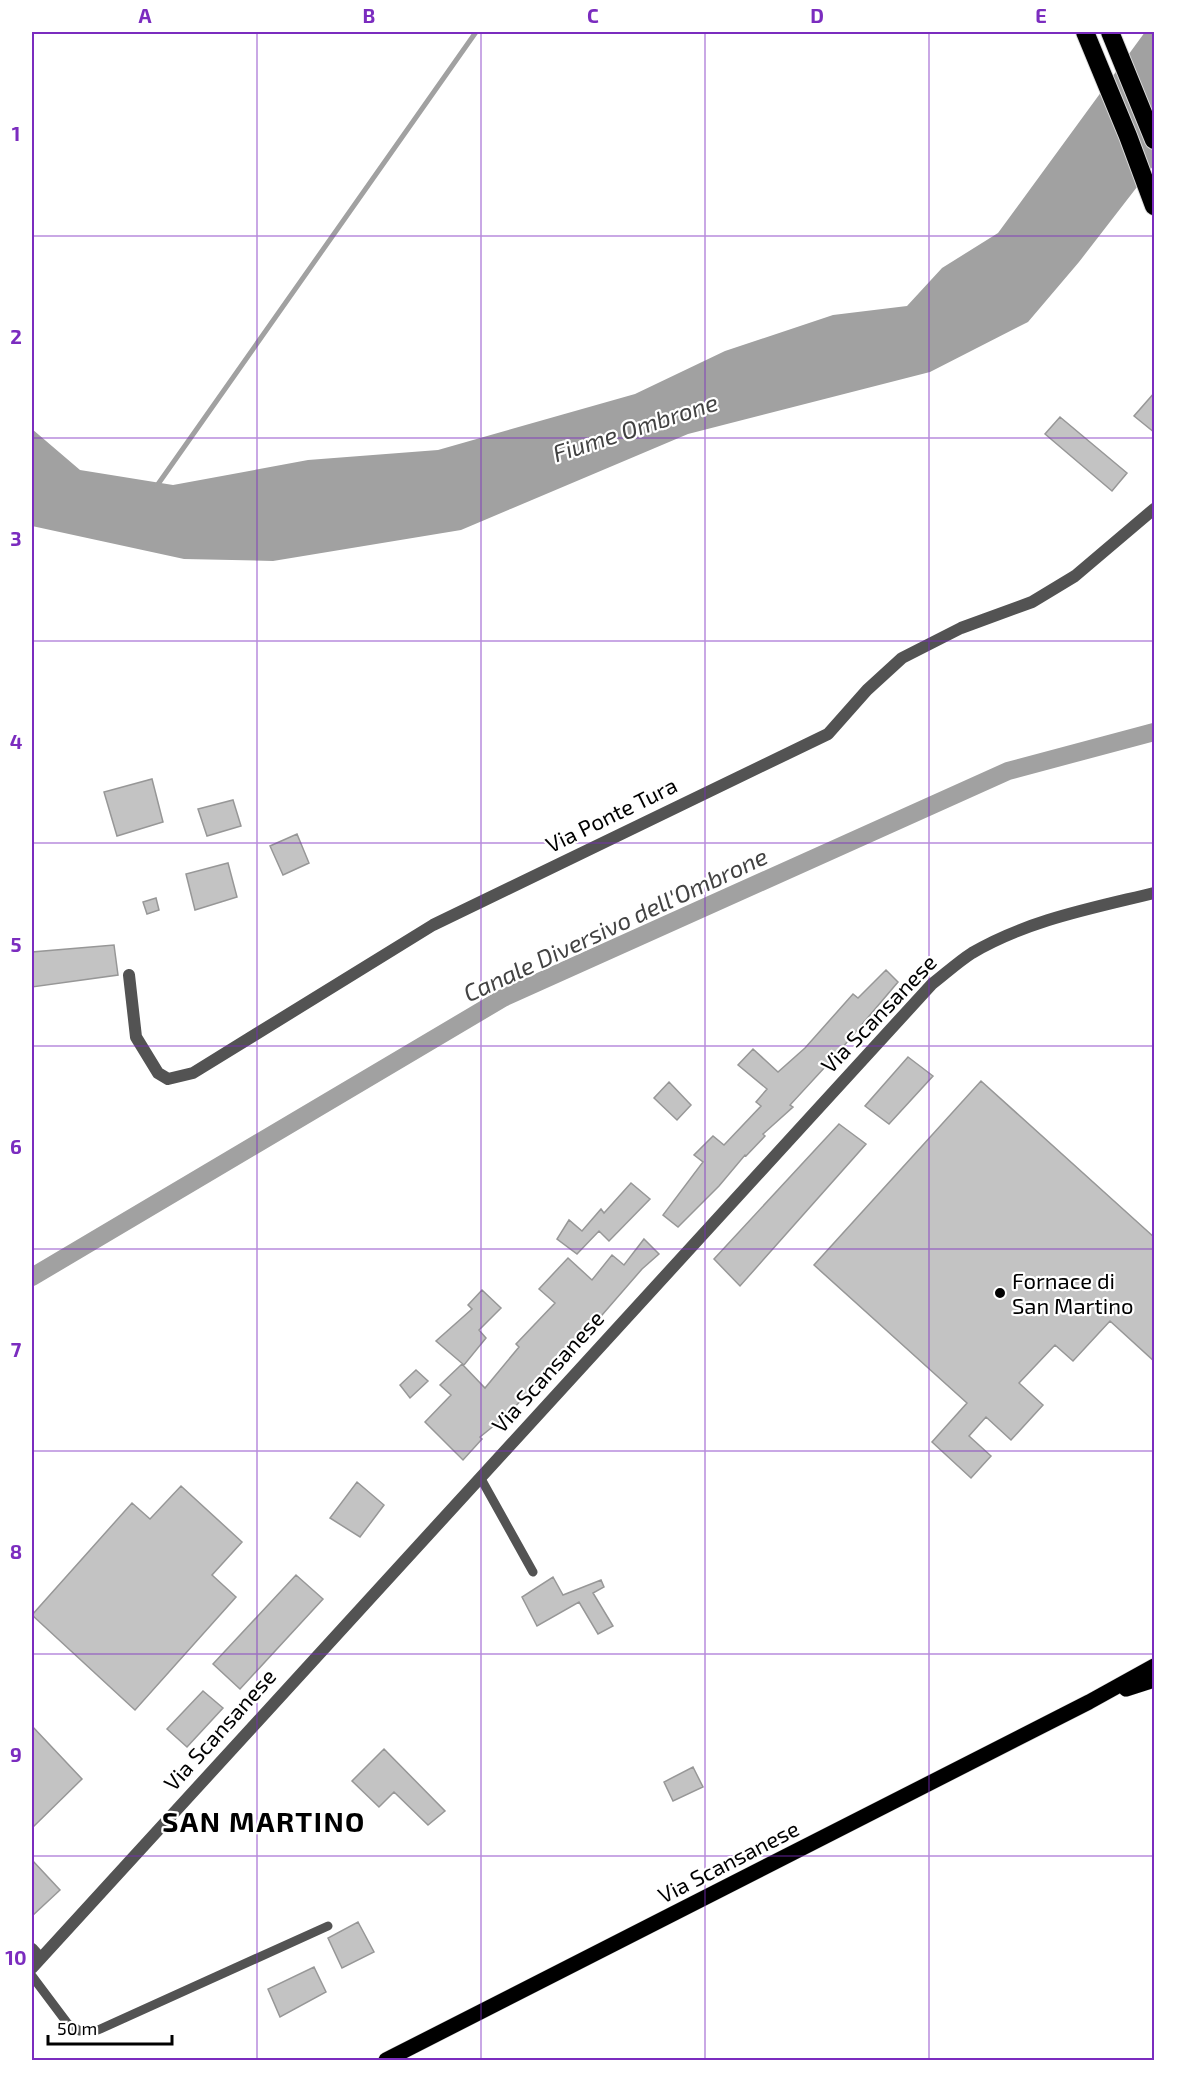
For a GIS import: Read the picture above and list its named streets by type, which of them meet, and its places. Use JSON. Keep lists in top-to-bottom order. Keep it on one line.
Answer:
{"streets":{"main road":["Via Scansanese"],"street":["Via Ponte Tura"]},"districts":["SAN MARTINO"],"water":["Fiume Ombrone","Canale Diversivo dell'Ombrone"],"places":["Fornace di San Martino"],"scale_bar":"50 m","grid":{"columns":["A","B","C","D","E"],"rows":["1","2","3","4","5","6","7","8","9","10"]}}
